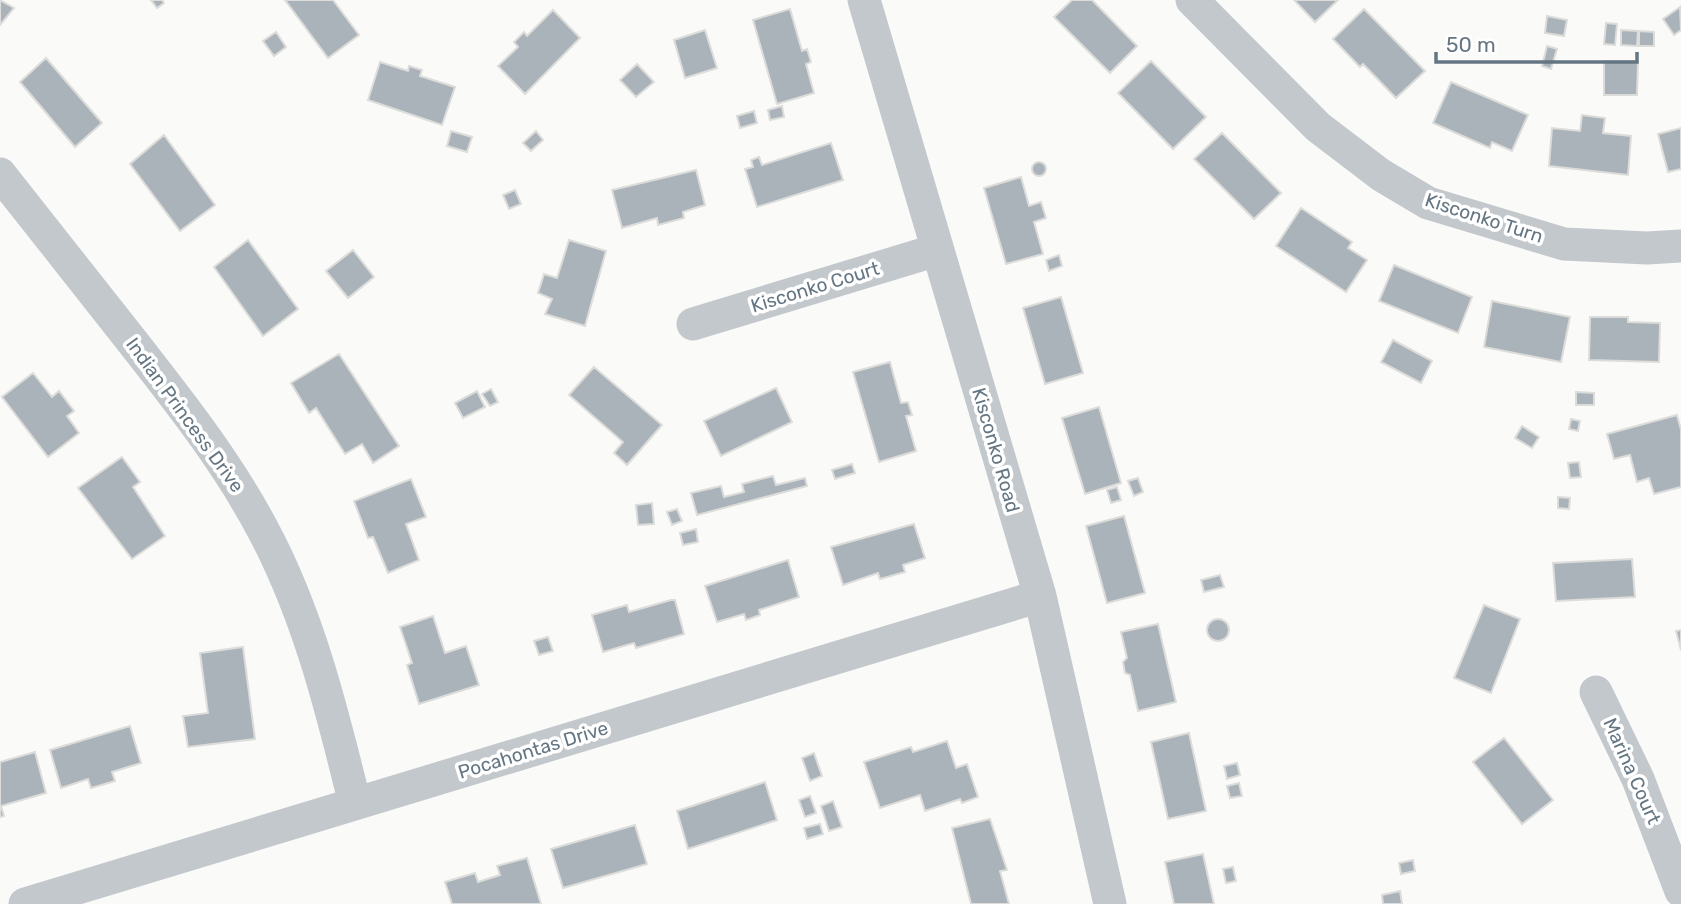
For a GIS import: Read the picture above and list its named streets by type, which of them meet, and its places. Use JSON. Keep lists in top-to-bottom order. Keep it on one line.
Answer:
{"streets":{"street":["Kisconko Turn","Kisconko Court","Indian Princess Drive","Kisconko Road","Pocahontas Drive","Marina Court"]},"crossings":[["Kisconko Court","Kisconko Road"],["Indian Princess Drive","Pocahontas Drive"],["Kisconko Road","Pocahontas Drive"]],"scale_bar":"50 m"}
